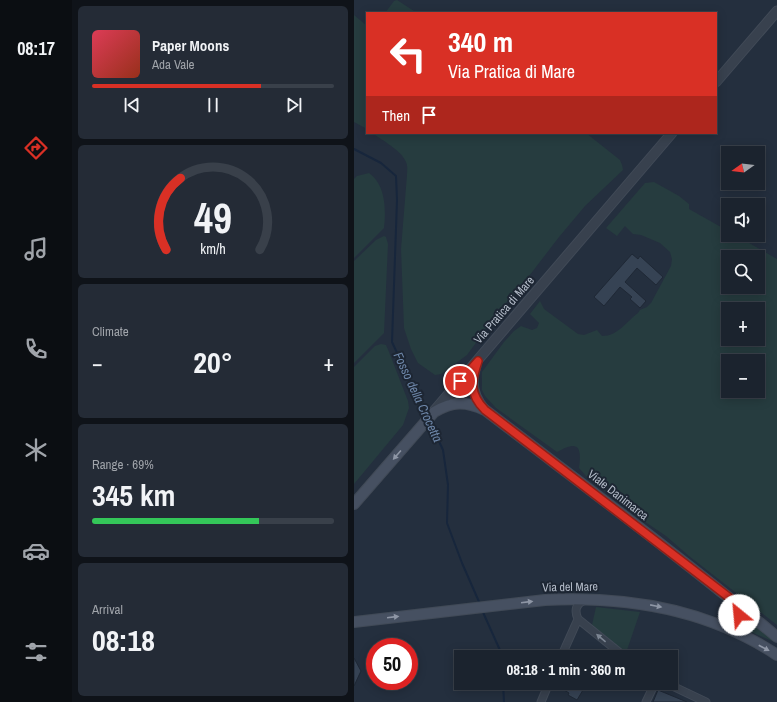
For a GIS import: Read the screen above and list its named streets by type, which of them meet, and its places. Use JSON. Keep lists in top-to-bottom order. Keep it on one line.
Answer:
{"streets":{"main road":["Via Pratica di Mare","Viale Danimarca","Via del Mare"]},"crossings":[["Via Pratica di Mare","Viale Danimarca"]],"one_way":["Via del Mare"],"water":["Fosso della Crocetta"],"north":"left","page":{"tabs":"08:17","turn":["340 m","Via Pratica di Mare"],"song":["Paper Moons","Ada Vale"],"then":"Then","map_buttons":["+","−"],"tile":["Climate",["Range · 69%","345 km"],["Arrival","08:18"]],"heat":["−","20°","+"],"limit":"50","trip":"08:18 · 1 min · 360 m","gauge":["49","km/h"]}}
